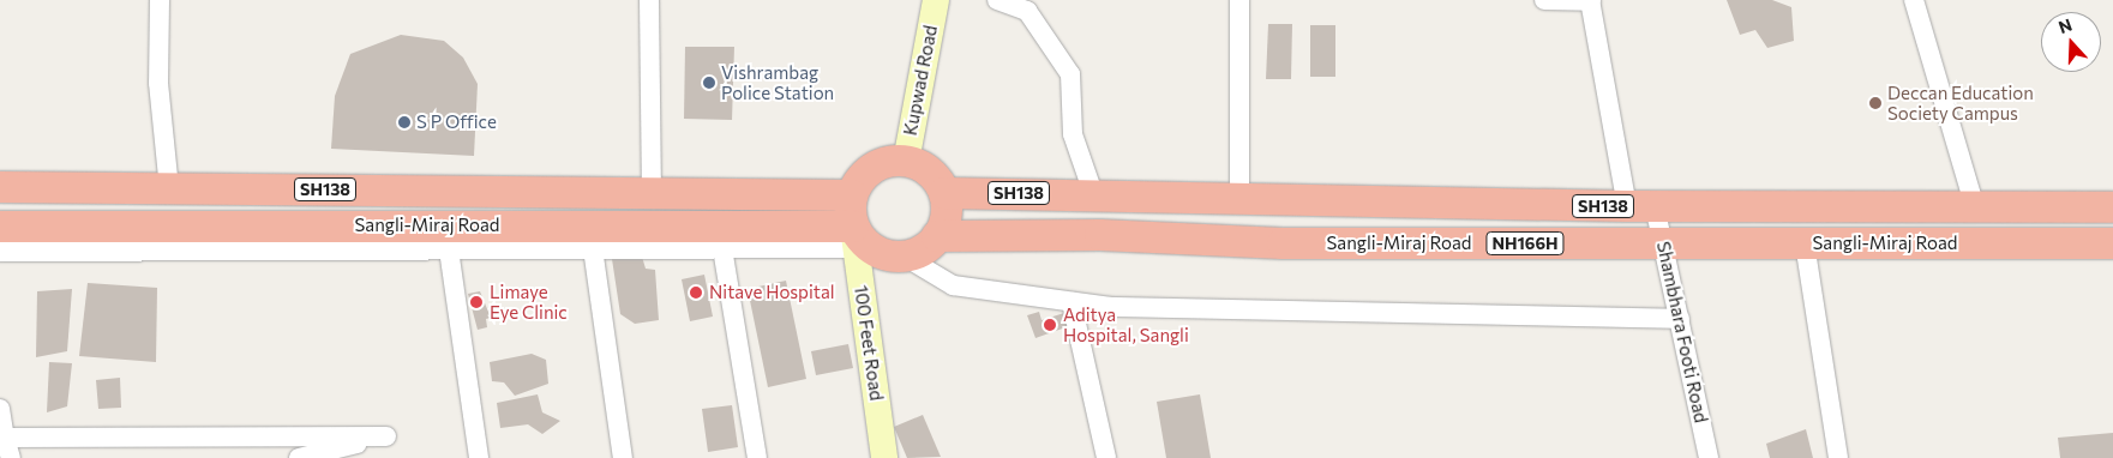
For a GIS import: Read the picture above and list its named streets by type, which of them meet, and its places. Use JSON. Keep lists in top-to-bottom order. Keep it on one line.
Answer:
{"streets":{"highway":["SH138","Sangli-Miraj Road","NH166H"],"main road":["Kupwad Road","100 Feet Road"],"street":["Shambhara Footi Road"]},"crossings":[["Kupwad Road","Sangli-Miraj Road"],["Kupwad Road","100 Feet Road"],["Sangli-Miraj Road","Shambhara Footi Road"],["Sangli-Miraj Road","100 Feet Road"]],"places":["Vishrambag Police Station","Deccan Education Society Campus","S P Office","Nitave Hospital","Limaye Eye Clinic","Aditya Hospital, Sangli"],"north":"top"}
